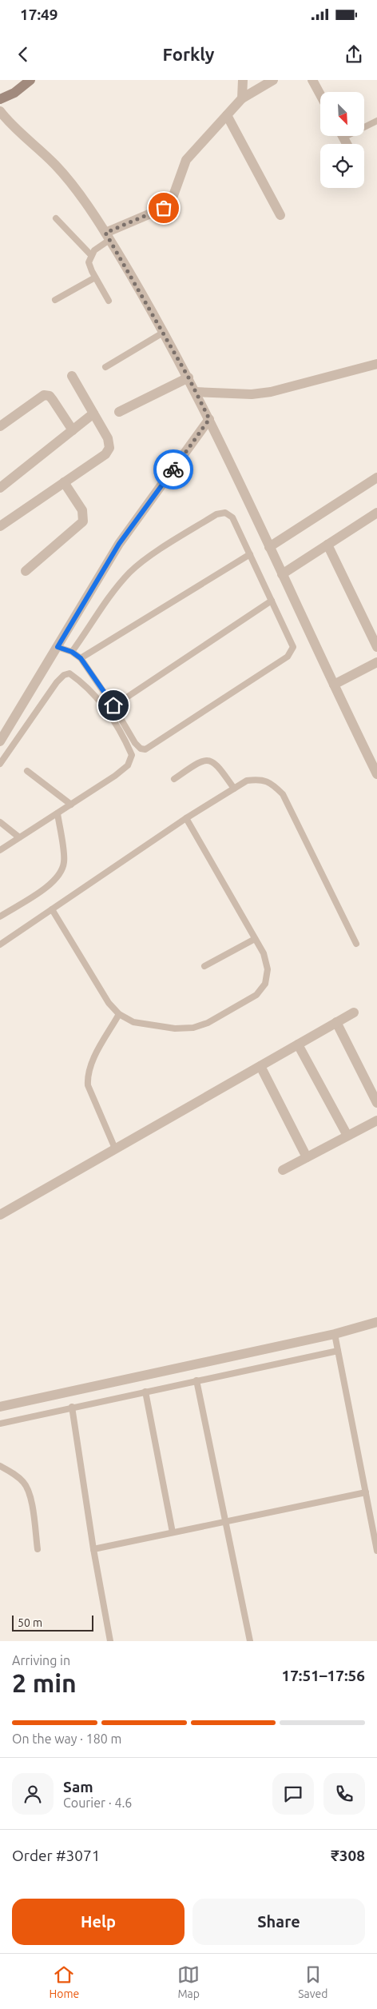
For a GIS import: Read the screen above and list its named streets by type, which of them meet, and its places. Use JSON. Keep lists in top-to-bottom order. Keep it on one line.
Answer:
{"scale_bar":"50 m","north":"bottom right","page":{"status":"17:49","header":"Forkly","scale":"50 m","heading":["2 min","Arriving in","17:51–17:56"],"panel":["Sam","Courier · 4.6","Order #3071","₹308"],"bar":"On the way · 180 m","buttons":["Help","Share"],"tabs":["Home","Map","Saved"]}}
